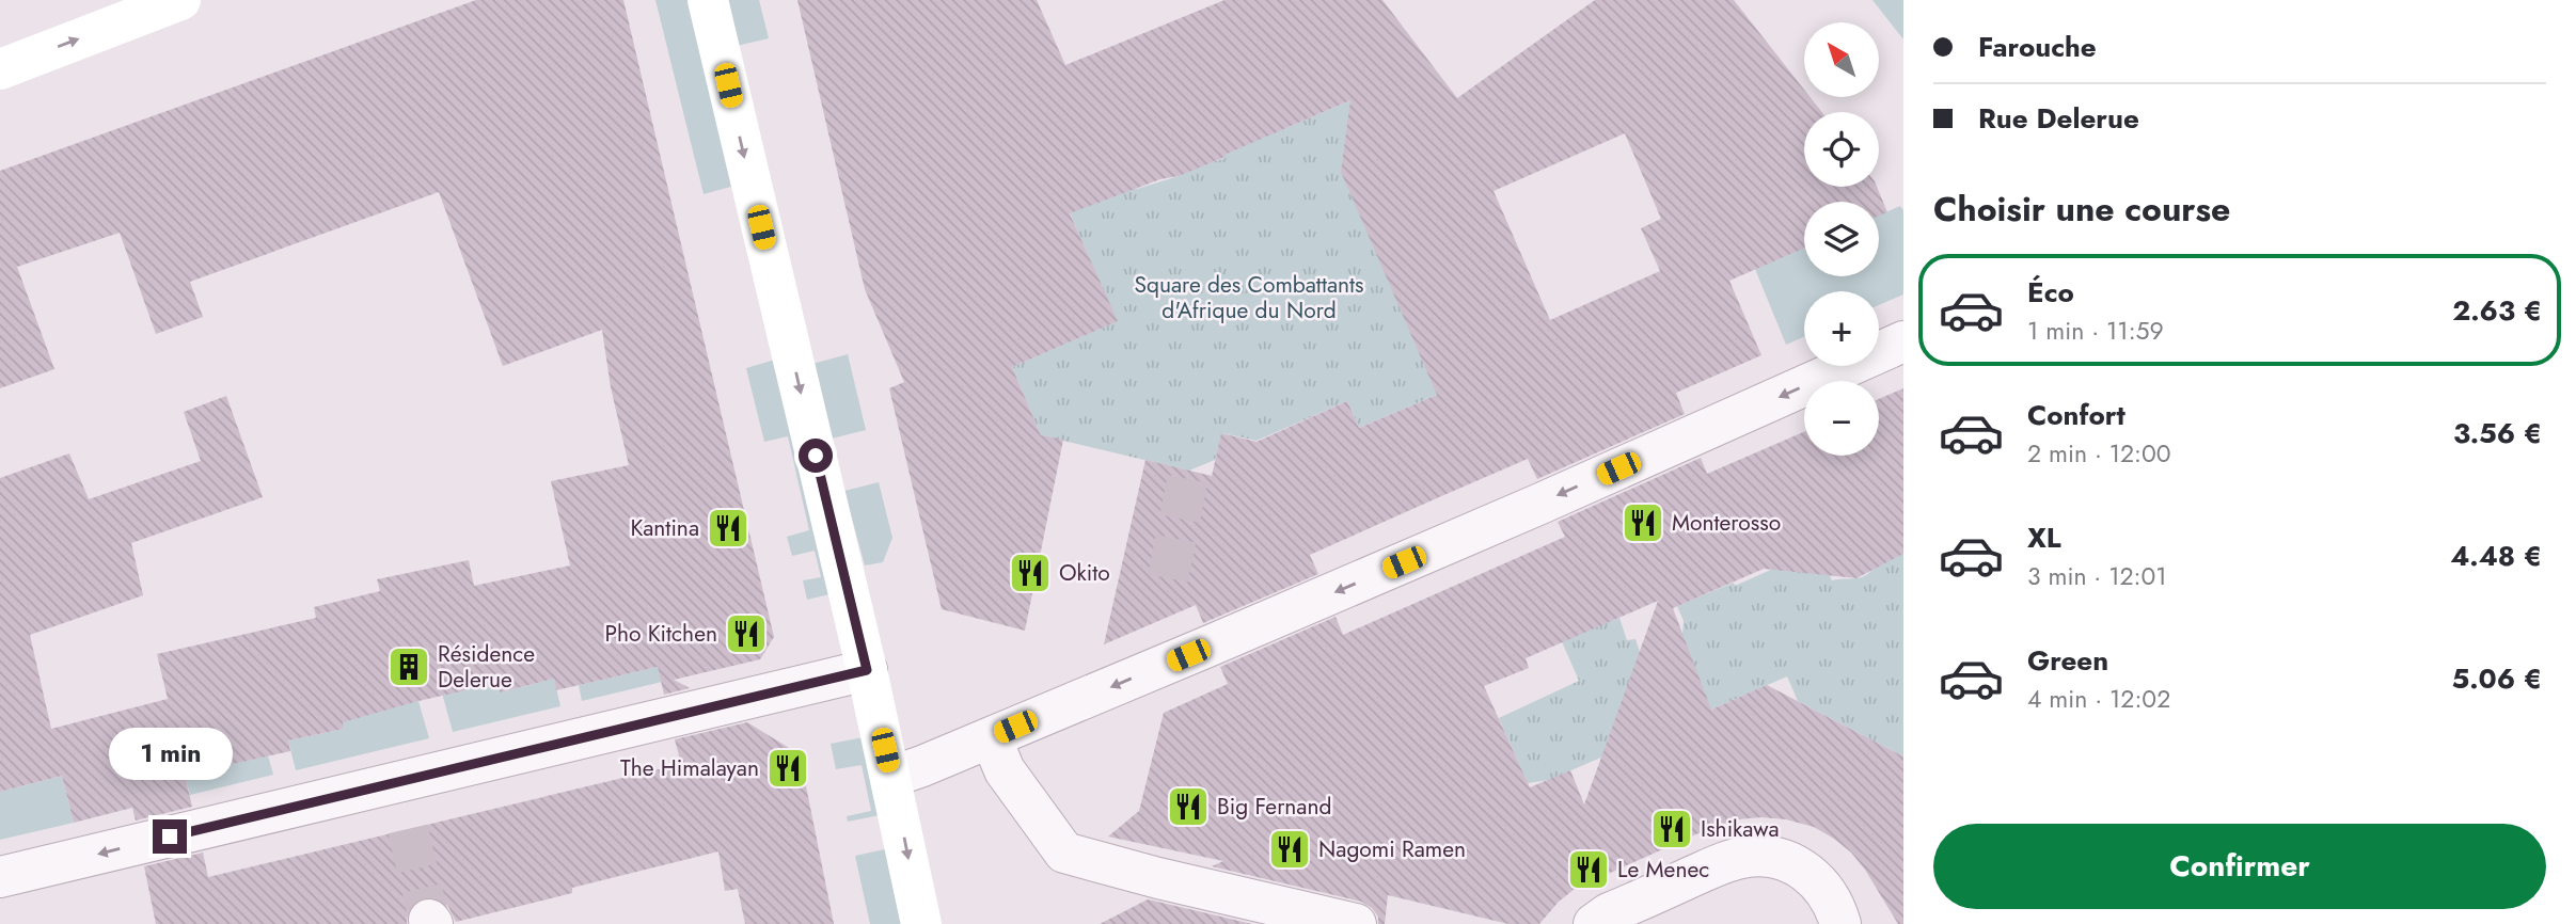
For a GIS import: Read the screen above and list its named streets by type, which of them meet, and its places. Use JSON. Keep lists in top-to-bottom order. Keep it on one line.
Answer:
{"parks":["Square des Combattants d'Afrique du Nord"],"places":{"restaurant":["Monterosso","Kantina","Okito","Pho Kitchen","The Himalayan","Big Fernand","Ishikawa","Nagomi Ramen","Le Menec"],"building":["Résidence Delerue"]},"north":"top left","page":{"banner":["Farouche","Rue Delerue"],"map_buttons":["+","−"],"heading":"Choisir une course","list":[{"name":"Éco","note":"1 min · 11:59","value":"2.63 €"},{"name":"Confort","note":"2 min · 12:00","value":"3.56 €"},{"name":"XL","note":"3 min · 12:01","value":"4.48 €"},{"name":"Green","note":"4 min · 12:02","value":"5.06 €"}],"bubble":"1 min","buttons":"Confirmer"}}
